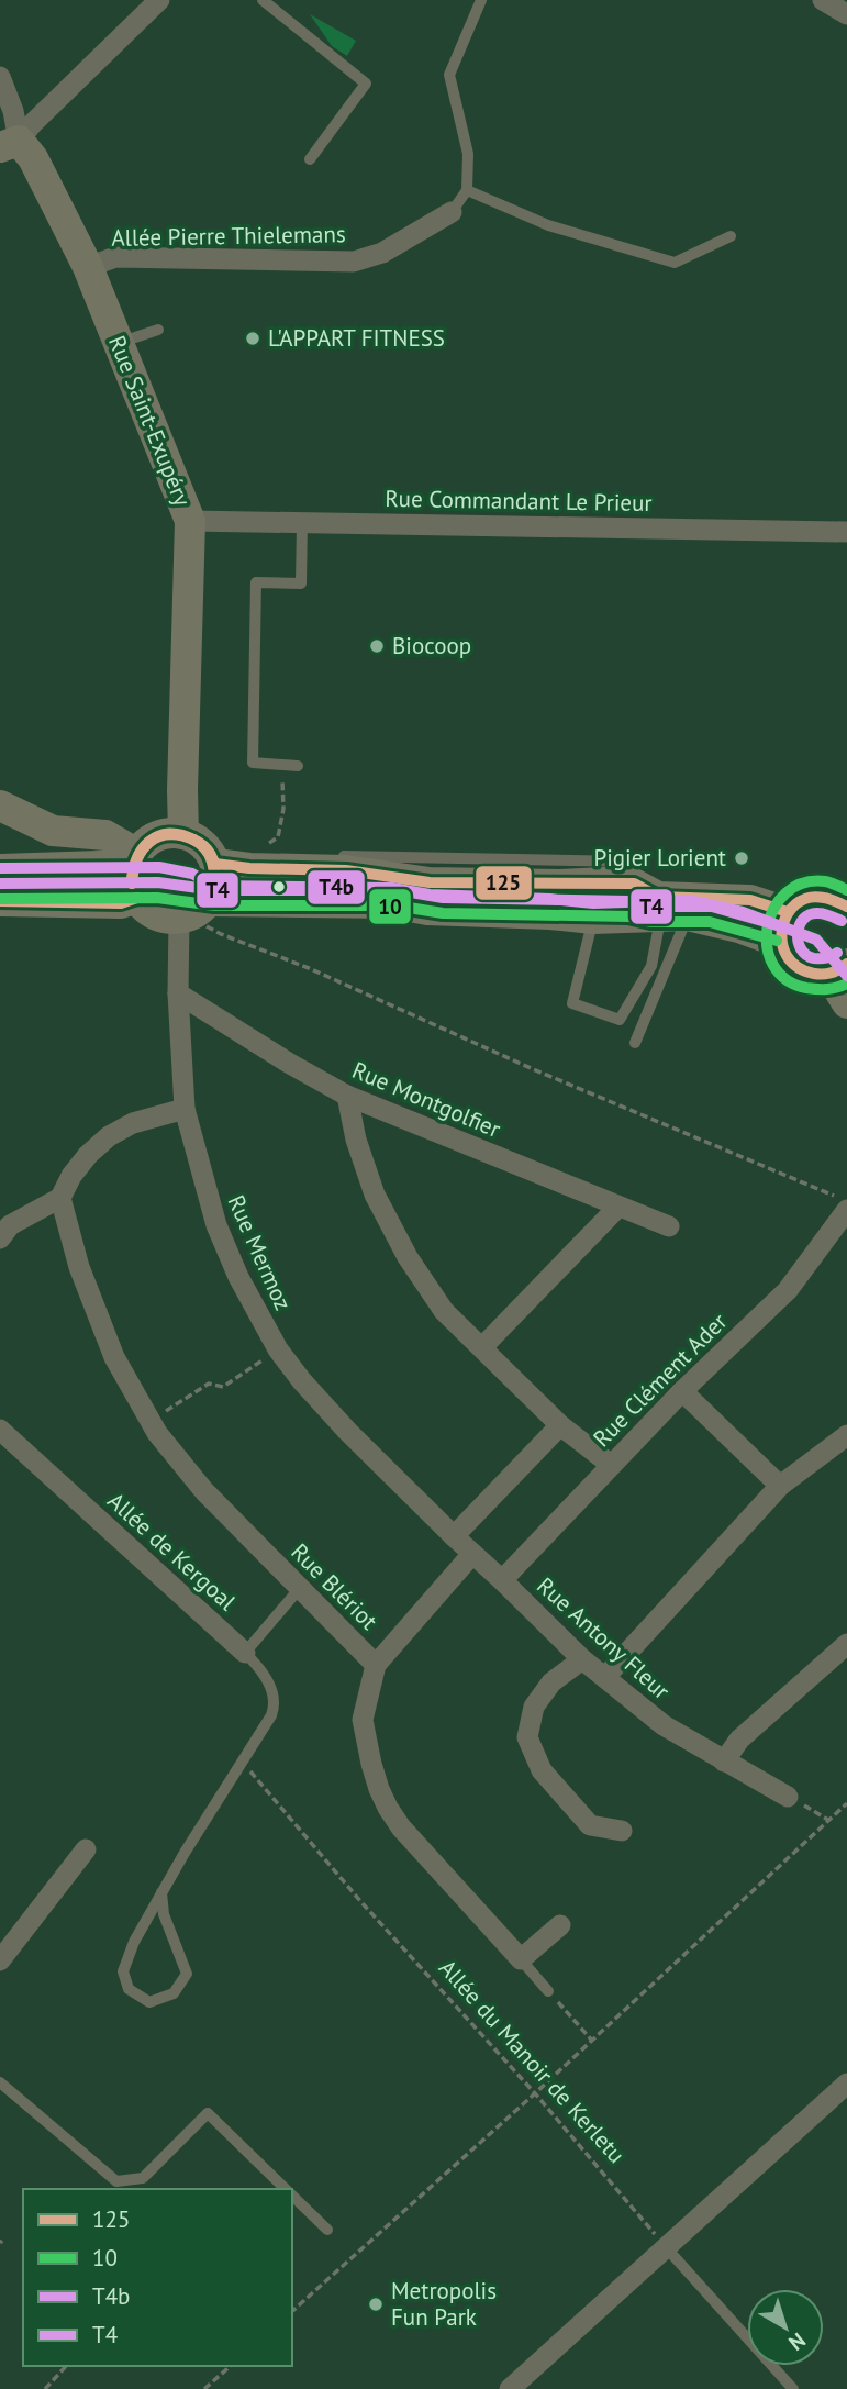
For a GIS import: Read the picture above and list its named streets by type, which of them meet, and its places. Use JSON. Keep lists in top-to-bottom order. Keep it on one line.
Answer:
{"streets":{"main road":["Rue Saint-Exupéry"],"street":["Allée Pierre Thielemans","Rue Commandant Le Prieur","Rue Montgolfier","Rue Mermoz","Rue Clément Ader","Allée de Kergoal","Rue Blériot","Rue Antony Fleur"],"path":["Allée du Manoir de Kerletu"]},"crossings":[["Allée Pierre Thielemans","Rue Saint-Exupéry"],["Rue Saint-Exupéry","Rue Commandant Le Prieur"],["Rue Saint-Exupéry","Rue Mermoz"],["Rue Montgolfier","Rue Mermoz"],["Rue Mermoz","Rue Antony Fleur"],["Rue Clément Ader","Rue Antony Fleur"]],"places":["L'APPART FITNESS","Biocoop","Pigier Lorient","Metropolis Fun Park"],"lines":["transit line 125","transit line T4b","transit line 10","transit line T4"],"legend":["125","10","T4b","T4"],"north":"bottom right"}
